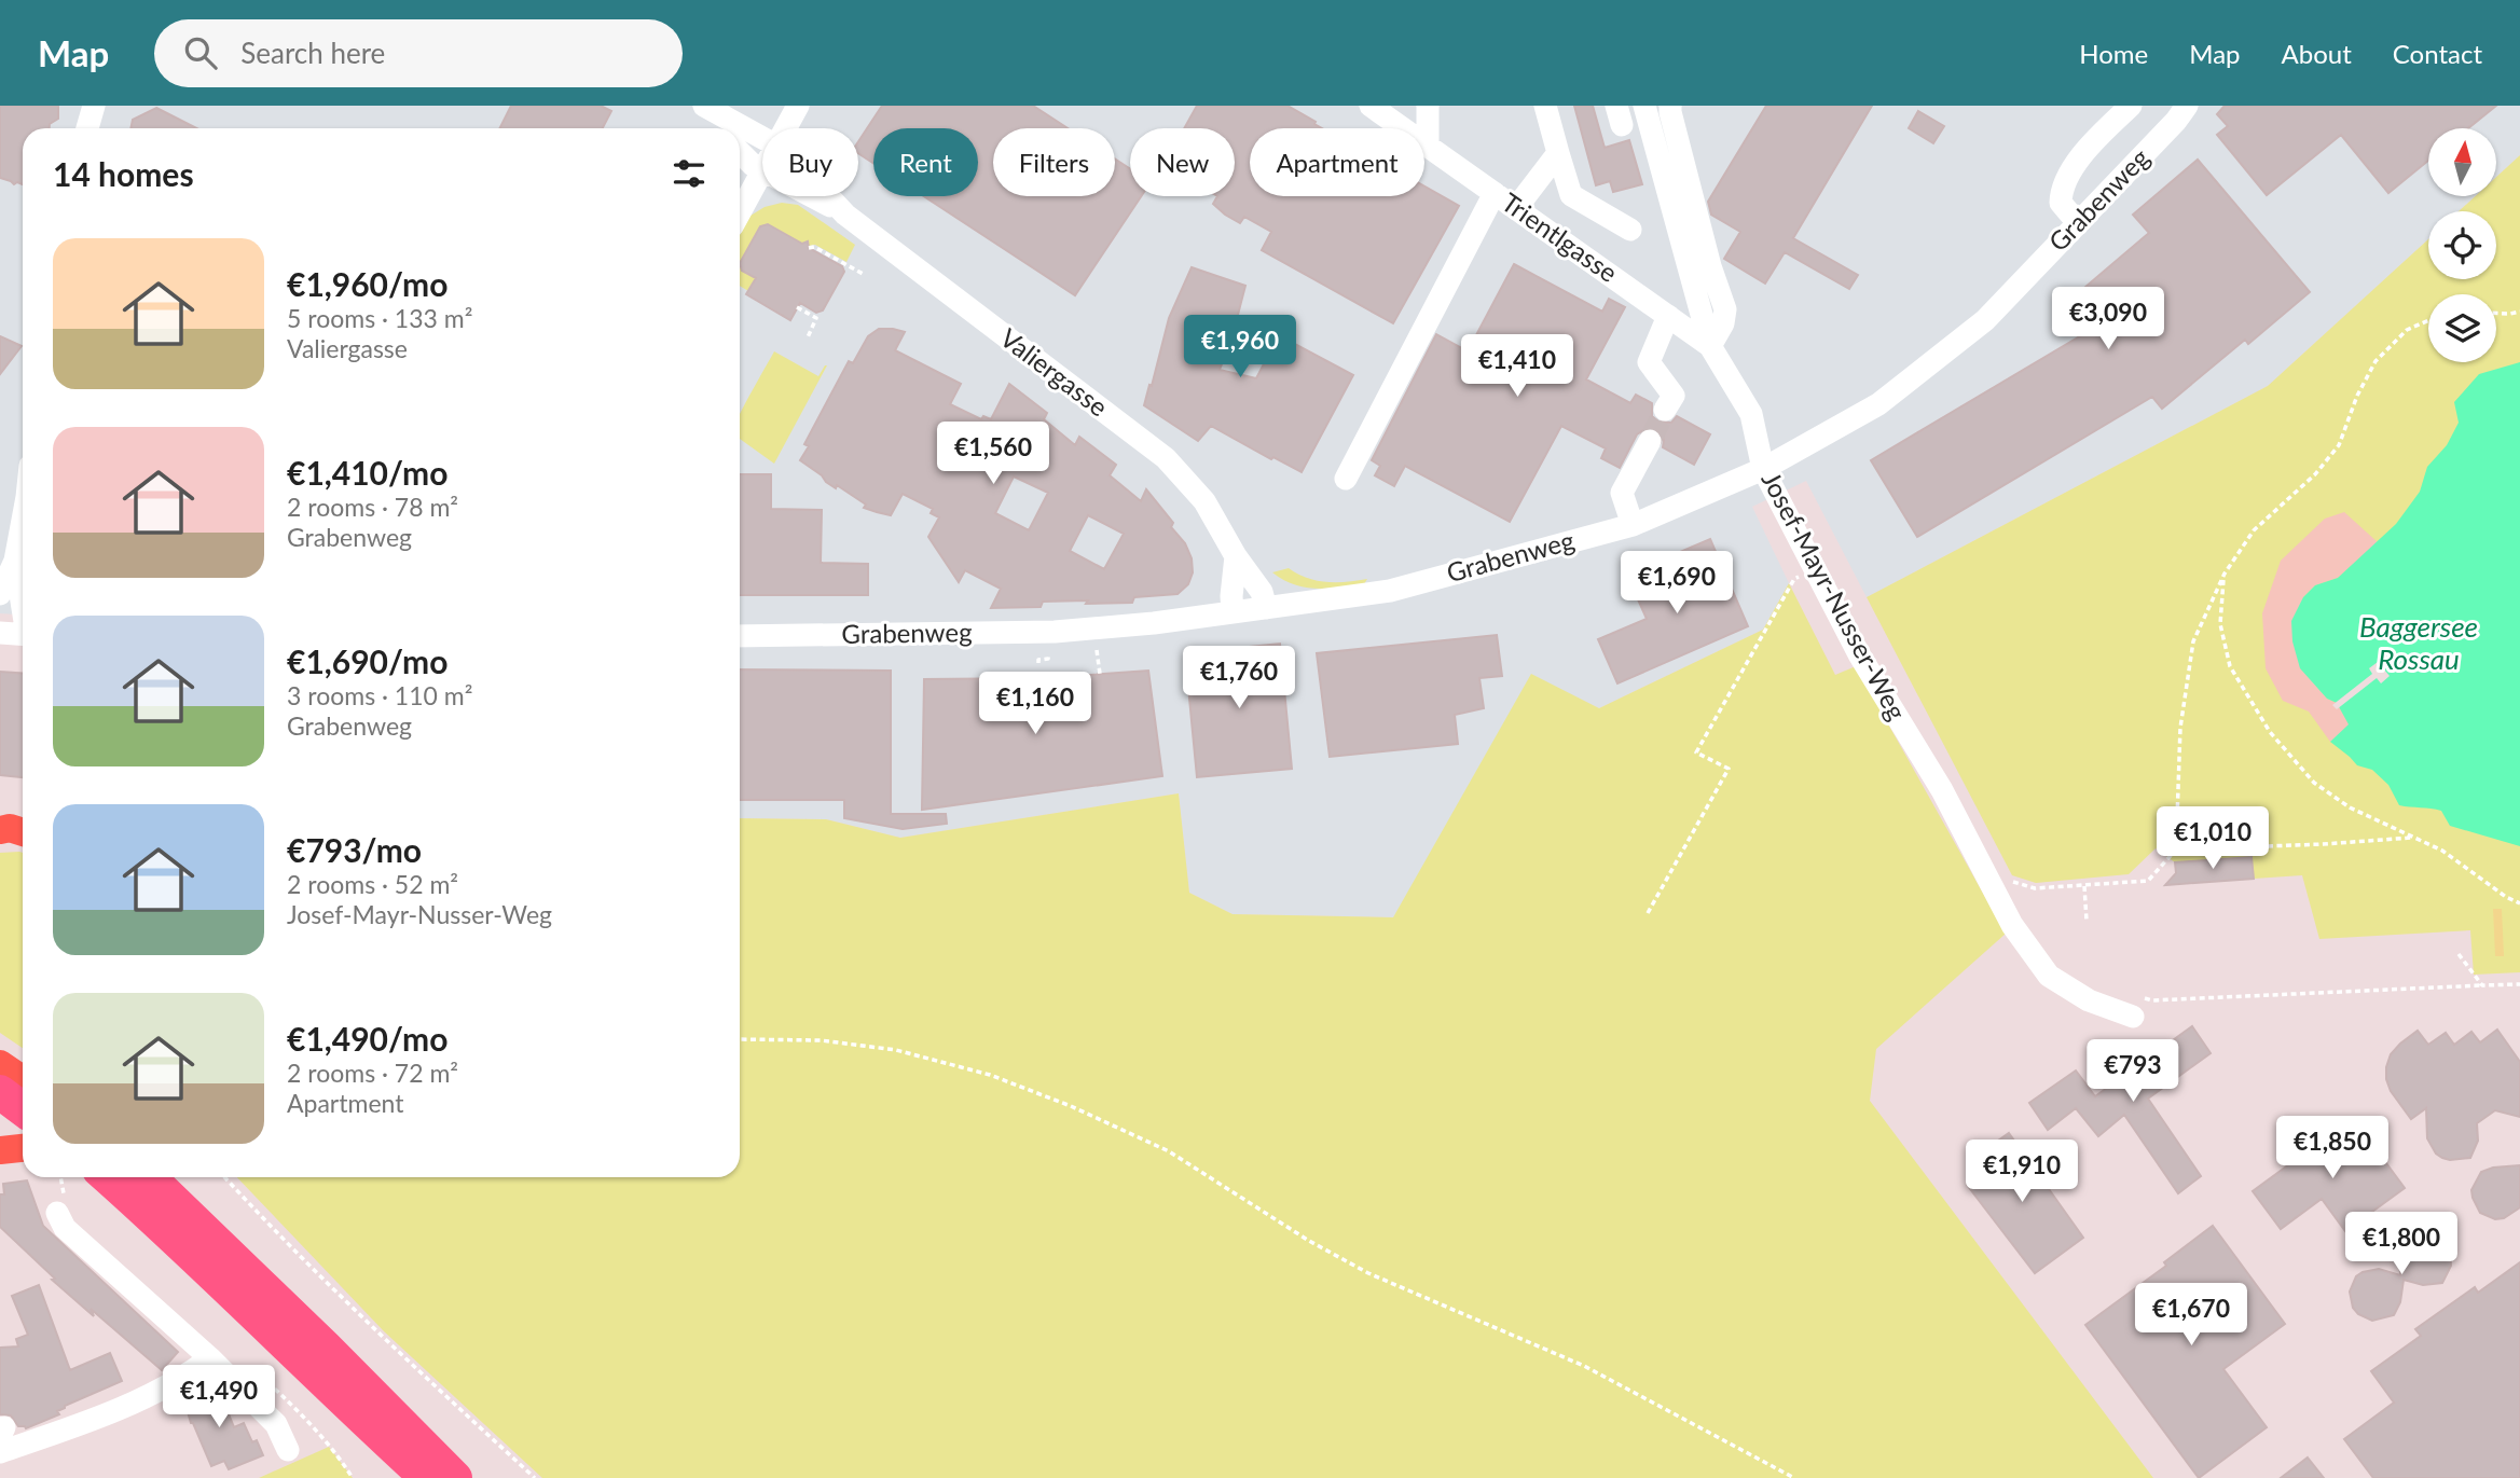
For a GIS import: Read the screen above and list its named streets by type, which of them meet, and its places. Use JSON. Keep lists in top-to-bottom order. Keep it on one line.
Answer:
{"streets":{"street":["Grabenweg","Trientlgasse","Valiergasse","Josef-Mayr-Nusser-Weg"]},"crossings":[["Grabenweg","Valiergasse"],["Grabenweg","Josef-Mayr-Nusser-Weg"],["Trientlgasse","Josef-Mayr-Nusser-Weg"]],"water":["Baggersee Rossau"],"north":"top","page":{"header":"Map","search":"Search here","nav":["Home","Map","About","Contact"],"chip":["Buy","Rent","Filters","New","Apartment"],"heading":"14 homes","list":[{"name":"€1,960/mo","note":"5 rooms · 133 m² · Valiergasse"},{"name":"€1,410/mo","note":"2 rooms · 78 m² · Grabenweg"},{"name":"€1,690/mo","note":"3 rooms · 110 m² · Grabenweg"},{"name":"€793/mo","note":"2 rooms · 52 m² · Josef-Mayr-Nusser-Weg"},{"name":"€1,490/mo","note":"2 rooms · 72 m² · Apartment"}],"price":["€3,090","€1,960","€1,410","€1,560","€1,690","€1,760","€1,160","€1,010","€793","€1,850","€1,910","€1,800","€1,670","€1,490"]}}
